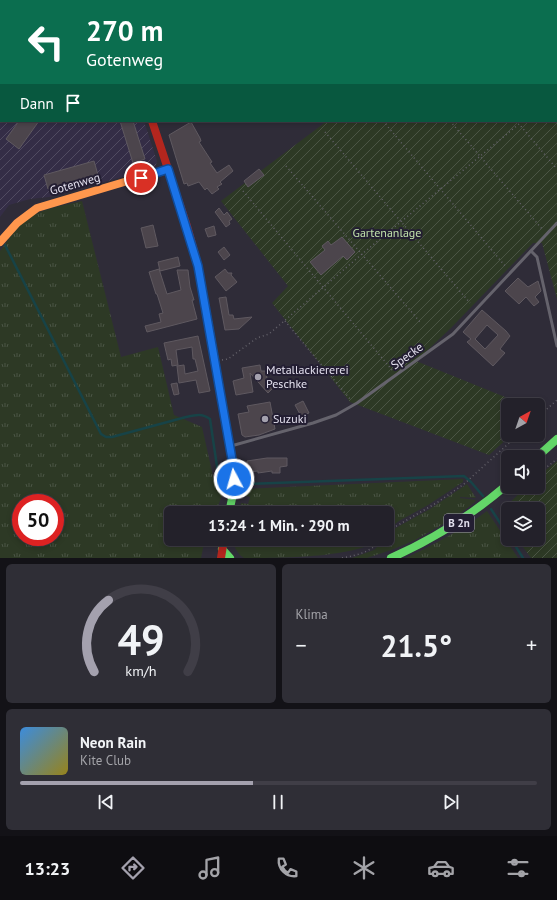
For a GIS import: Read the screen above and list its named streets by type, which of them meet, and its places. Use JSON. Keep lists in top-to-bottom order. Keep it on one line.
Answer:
{"streets":{"main road":["Gotenweg","B 2n"],"lane":["Specke"]},"parks":["Gartenanlage"],"places":["Metallackiererei Peschke","Suzuki"],"north":"top right","page":{"turn":["270 m","Gotenweg"],"then":"Dann","limit":"50","trip":"13:24 · 1 Min. · 290 m","tile":"Klima","heat":["−","21.5°","+"],"song":["Neon Rain","Kite Club"],"tabs":"13:23","gauge":["49","km/h"]}}
